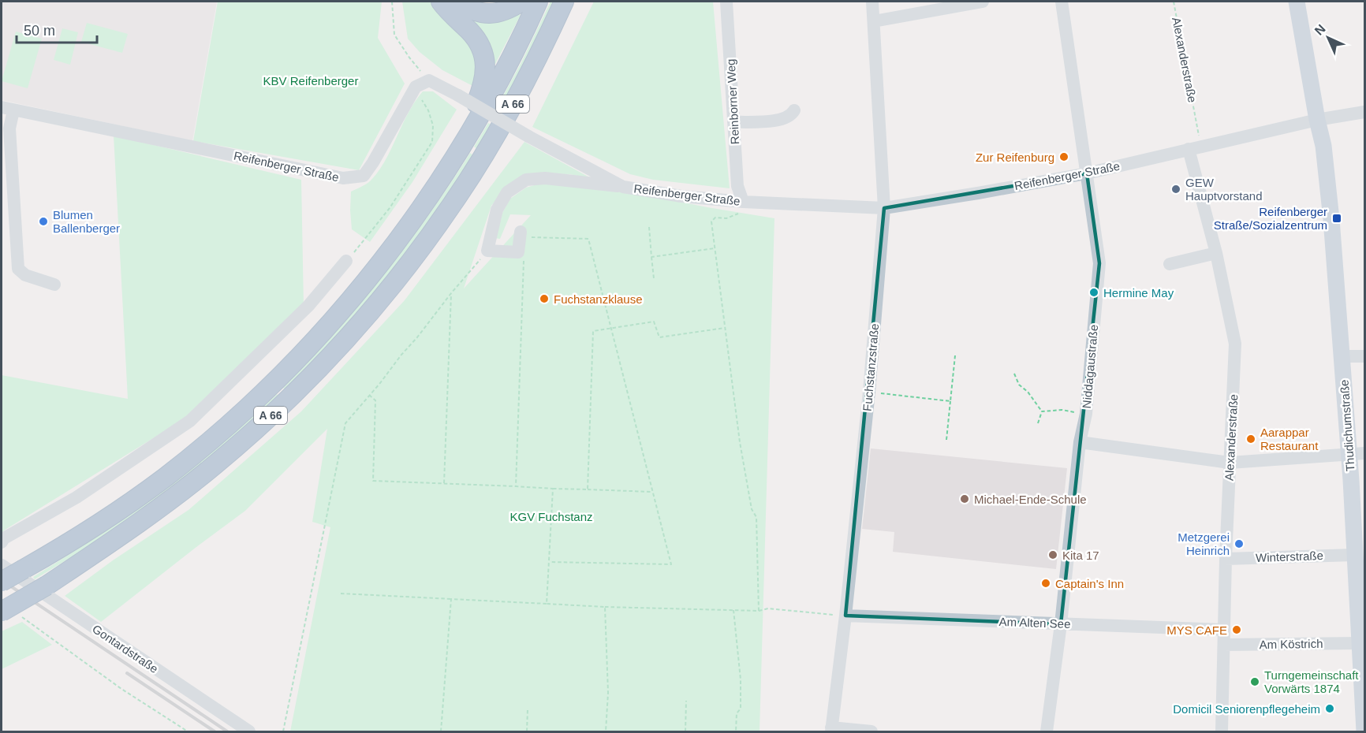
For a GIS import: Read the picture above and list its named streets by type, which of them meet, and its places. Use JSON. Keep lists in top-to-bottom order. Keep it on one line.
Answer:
{"streets":{"highway":["A 66"],"main road":["Thudichumstraße"],"street":["Alexanderstraße","Reinborner Weg","Reifenberger Straße","Niddagaustraße","Fuchstanzstraße","Winterstraße","Am Alten See","Am Köstrich","Gontardstraße"]},"crossings":[["Alexanderstraße","Reifenberger Straße"],["Alexanderstraße","Winterstraße"],["Alexanderstraße","Am Alten See"],["Alexanderstraße","Am Köstrich"],["Reinborner Weg","Reifenberger Straße"],["Reifenberger Straße","Niddagaustraße"],["Reifenberger Straße","Fuchstanzstraße"],["Reifenberger Straße","Thudichumstraße"],["Niddagaustraße","Am Alten See"],["Fuchstanzstraße","Am Alten See"],["Thudichumstraße","Winterstraße"],["Thudichumstraße","Am Köstrich"]],"parks":["KBV Reifenberger","KGV Fuchstanz"],"places":{"other":["Zur Reifenburg","GEW Hauptvorstand","Blumen Ballenberger","Hermine May","Fuchstanzklause","Aarappar Restaurant","Michael-Ende-Schule","Metzgerei Heinrich","Kita 17","Captain's Inn","MYS CAFE","Turngemeinschaft Vorwärts 1874","Domicil Seniorenpflegeheim"],"transit":["Reifenberger Straße/Sozialzentrum"]},"scale_bar":"50 m","north":"top left"}
